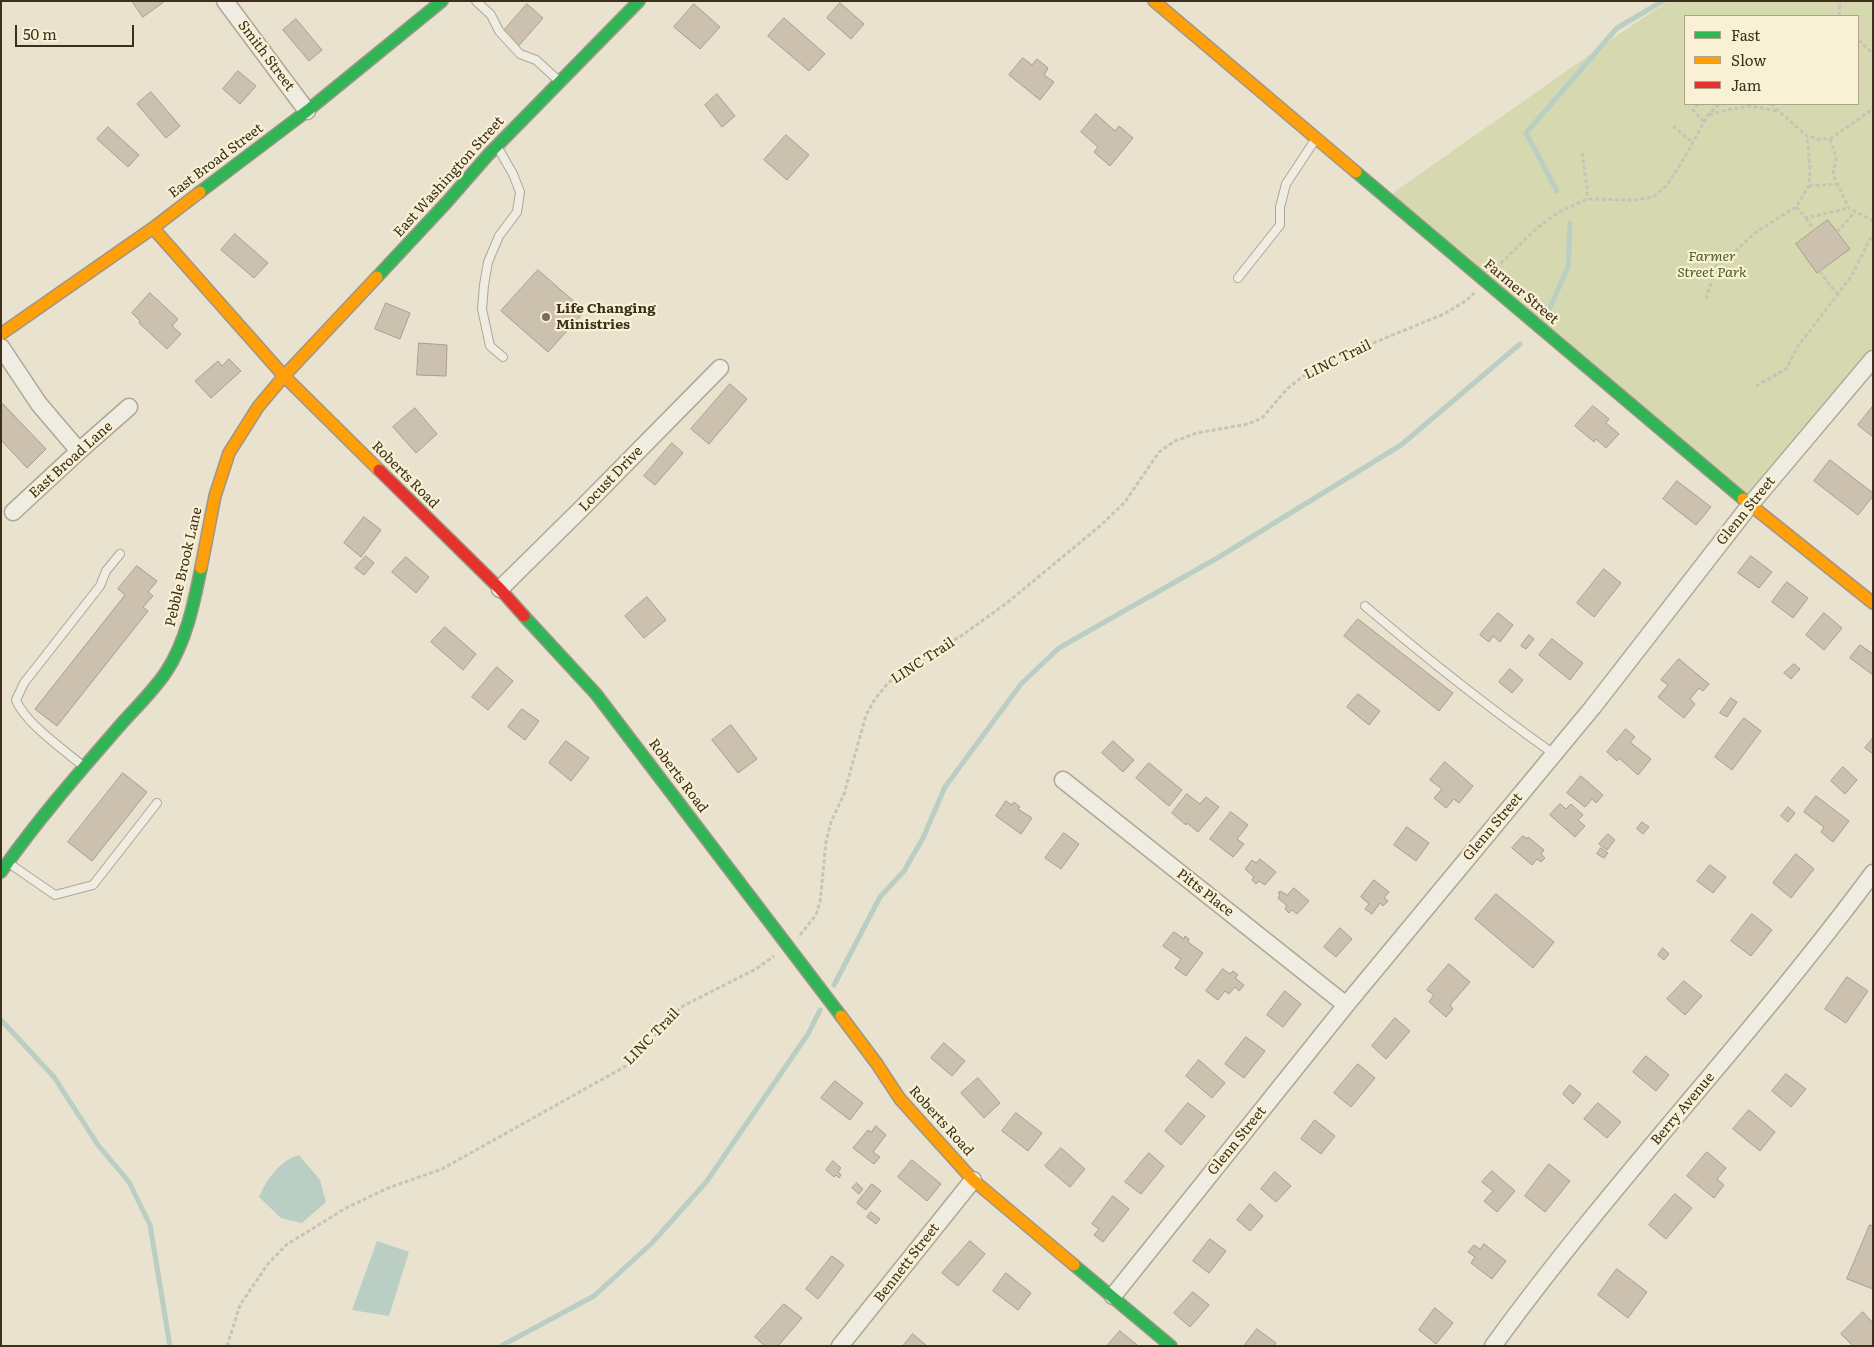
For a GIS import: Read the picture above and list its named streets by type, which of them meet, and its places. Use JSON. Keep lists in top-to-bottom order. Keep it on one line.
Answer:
{"streets":{"street":["Smith Street","East Broad Street","East Washington Street","Farmer Street","East Broad Lane","Roberts Road","Locust Drive","Glenn Street","Pebble Brook Lane","Pitts Place","Berry Avenue","Bennett Street"],"path":["LINC Trail"]},"crossings":[["Smith Street","East Broad Street"],["East Broad Street","Roberts Road"],["East Washington Street","Roberts Road"],["East Washington Street","Pebble Brook Lane"],["Farmer Street","LINC Trail"],["Farmer Street","Glenn Street"],["LINC Trail","Roberts Road"],["Roberts Road","Locust Drive"],["Roberts Road","Glenn Street"],["Roberts Road","Pebble Brook Lane"],["Roberts Road","Bennett Street"],["Glenn Street","Pitts Place"]],"parks":["Farmer Street Park"],"places":["Life Changing Ministries"],"legend":["Fast","Slow","Jam"],"scale_bar":"50 m"}
